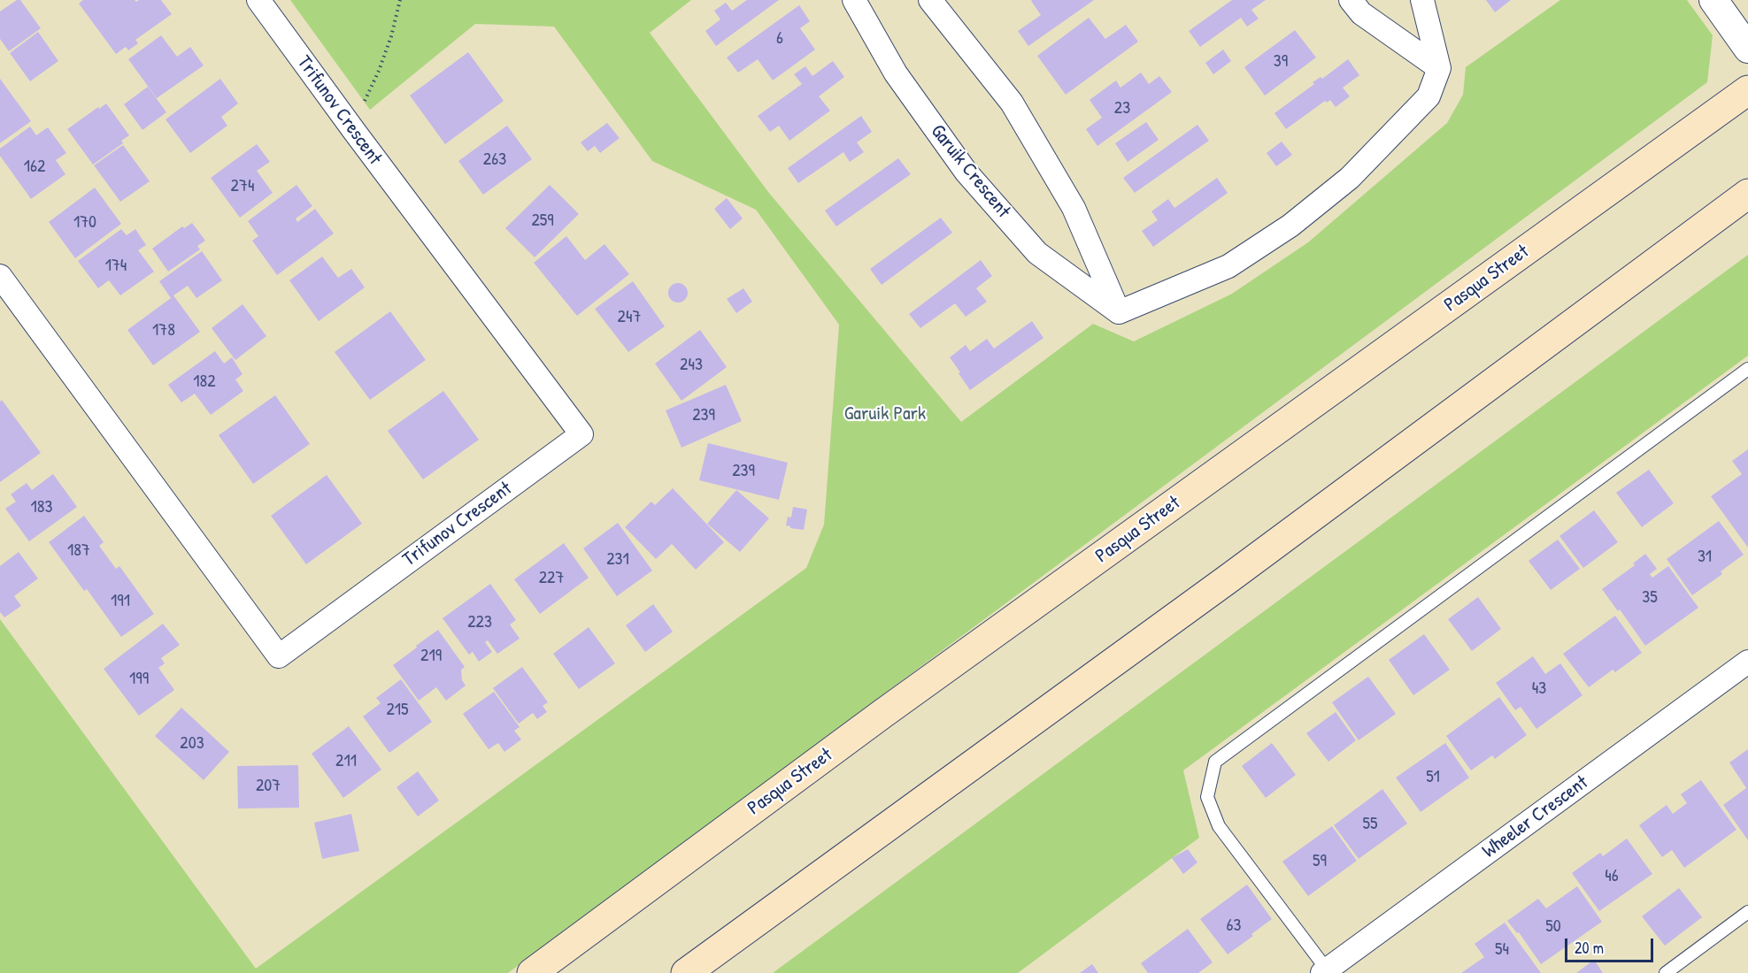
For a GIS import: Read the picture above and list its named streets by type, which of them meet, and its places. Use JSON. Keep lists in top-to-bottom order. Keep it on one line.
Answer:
{"streets":{"main road":["Pasqua Street"],"street":["Trifunov Crescent","Garuik Crescent","Wheeler Crescent"]},"parks":["Garuik Park"],"house_numbers":["6","39","23","263","162","274","259","170","174","247","178","243","182","239","239","183","187","31","231","227","35","191","223","219","199","43","215","203","211","51","207","55","59","46","63","50","54"],"scale_bar":"20 m"}
